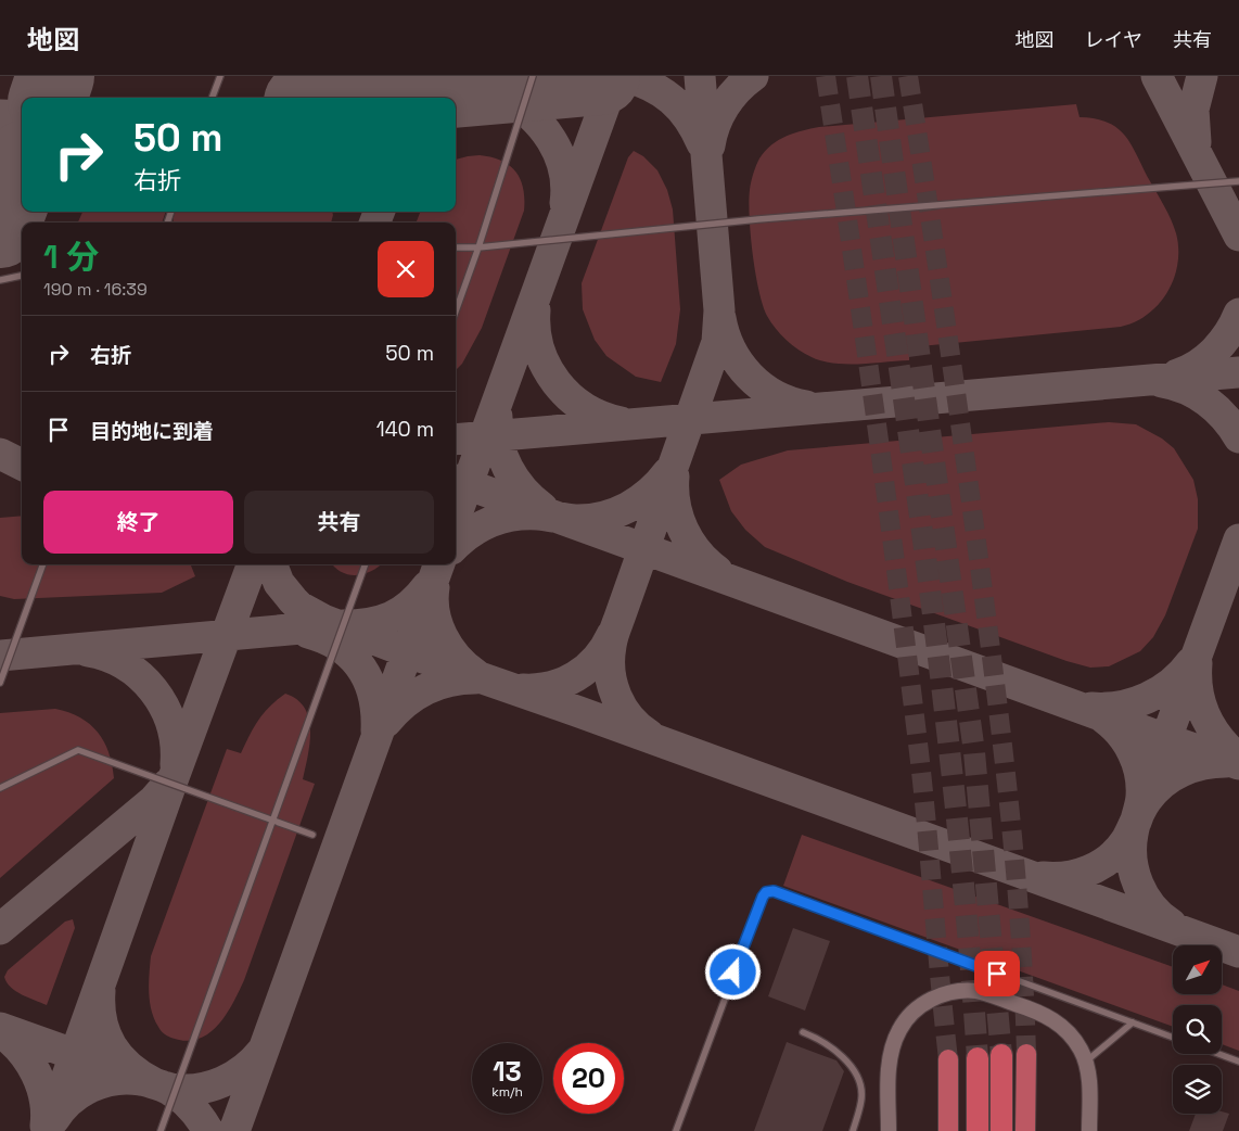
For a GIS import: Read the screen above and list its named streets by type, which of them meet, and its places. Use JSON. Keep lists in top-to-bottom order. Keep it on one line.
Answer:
{"north":"top right","page":{"header":"地図","nav":["地図","レイヤ","共有"],"turn":["50 m","右折"],"heading":["1 分","190 m · 16:39"],"list":[{"name":"右折","value":"50 m"},{"name":"目的地に到着","value":"140 m"}],"buttons":["終了","共有"],"speed":"13 km/h","limit":"20"}}
